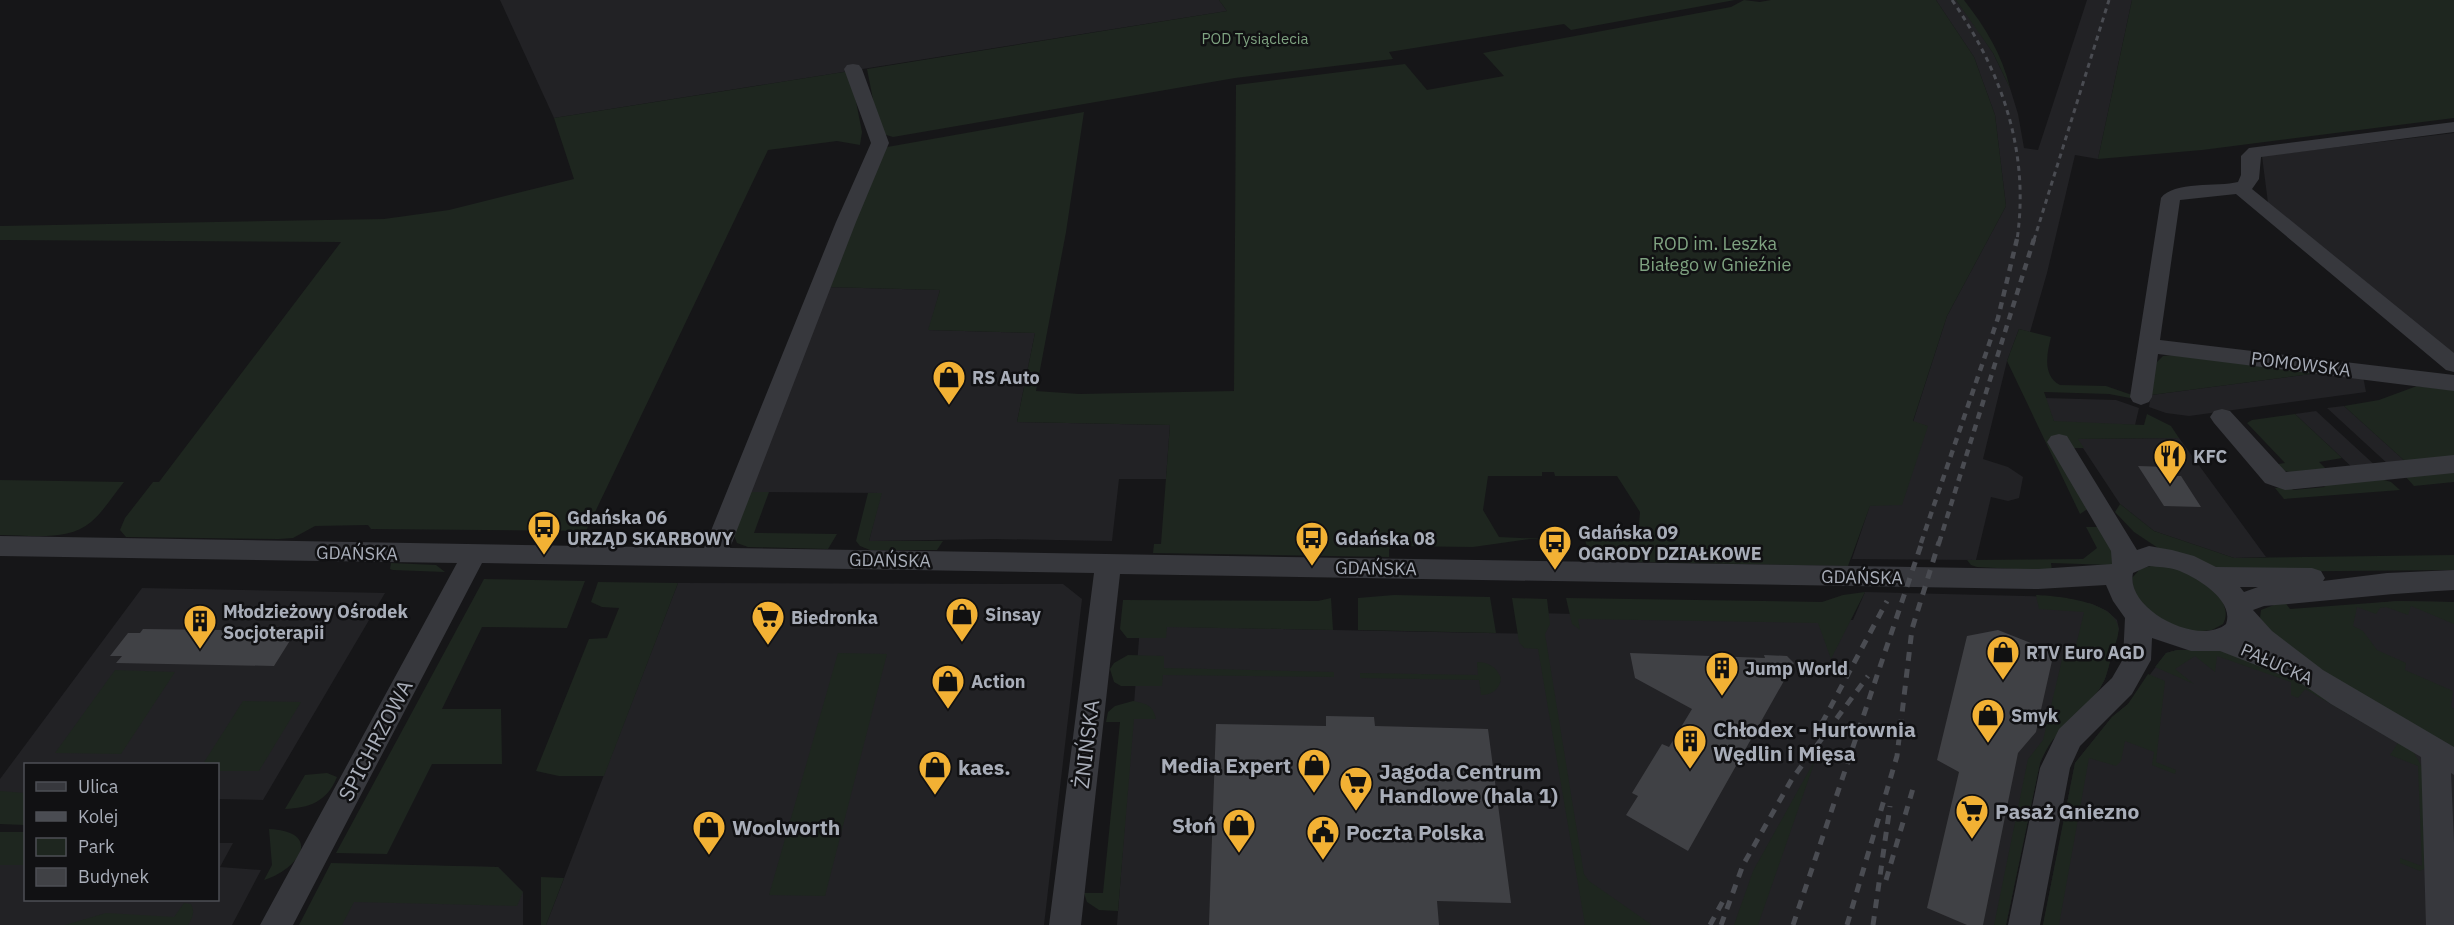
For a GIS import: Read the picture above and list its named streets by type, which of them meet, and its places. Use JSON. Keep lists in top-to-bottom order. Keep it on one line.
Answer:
{"streets":{"street":["POMOWSKA","GDAŃSKA","PAŁUCKA","SPICHRZOWA","ŻNIŃSKA"]},"crossings":[["GDAŃSKA","PAŁUCKA"],["GDAŃSKA","SPICHRZOWA"],["GDAŃSKA","ŻNIŃSKA"]],"parks":["POD Tysiąclecia","ROD im. Leszka Białego w Gnieźnie"],"places":{"shop":["RS Auto","Sinsay","RTV Euro AGD","Action","Smyk","Media Expert","kaes.","Słoń","Woolworth"],"restaurant":["KFC"],"bus stop":["Gdańska 06 URZĄD SKARBOWY","Gdańska 08","Gdańska 09 OGRODY DZIAŁKOWE"],"supermarket":["Biedronka","Jagoda Centrum Handlowe (hala 1)","Pasaż Gniezno"],"building":["Młodzieżowy Ośrodek Socjoterapii","Jump World","Chłodex - Hurtownia Wędlin i Mięsa"],"public building":["Poczta Polska"]},"legend":["Ulica","Kolej","Park","Budynek"]}
